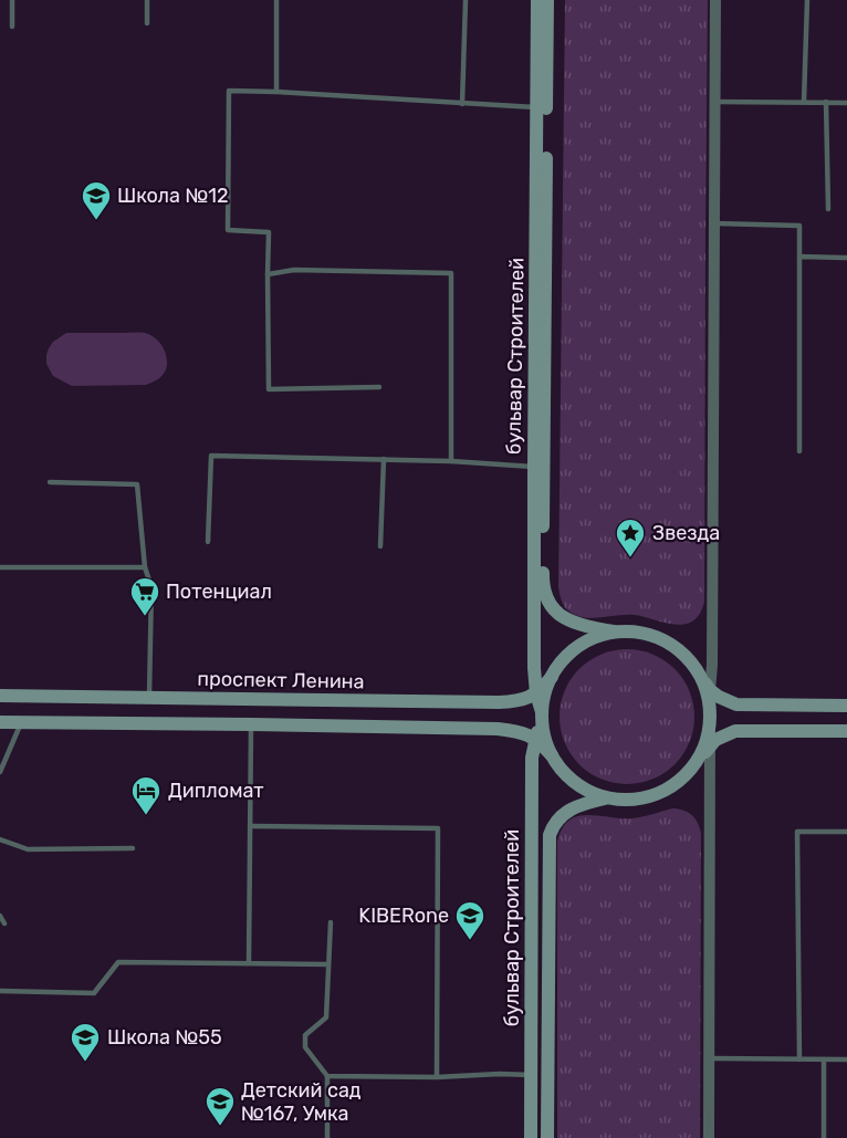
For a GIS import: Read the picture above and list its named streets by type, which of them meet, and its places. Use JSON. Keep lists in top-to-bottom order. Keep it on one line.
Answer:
{"streets":{"main road":["бульвар Строителей","проспект Ленина"]},"crossings":[["бульвар Строителей","проспект Ленина"]],"places":{"school or university":["Школа №12","KIBERone","Школа №55","Детский сад №167, Умка"],"place":["Звезда"],"supermarket":["Потенциал"],"hotel":["Дипломат"]}}
